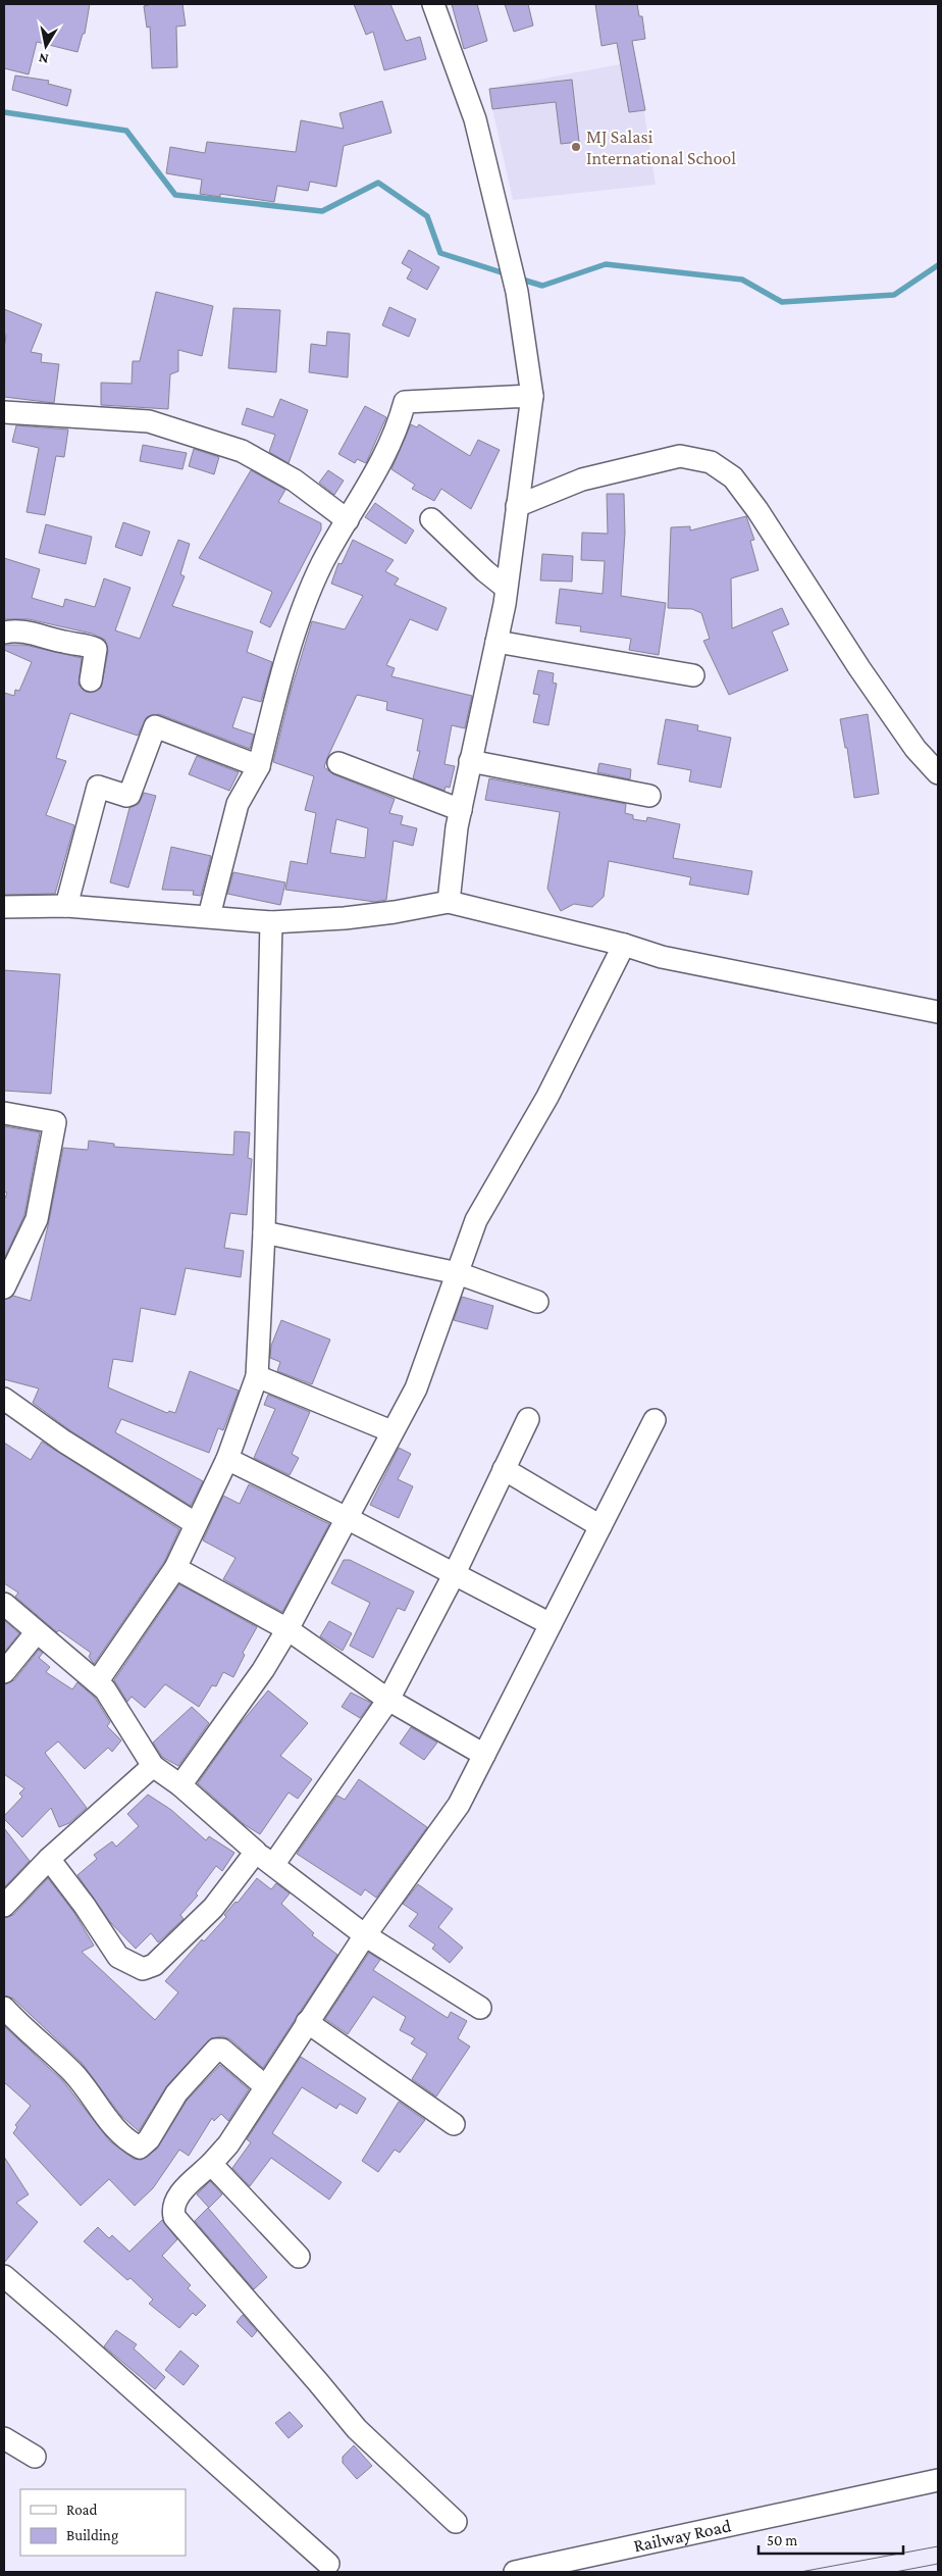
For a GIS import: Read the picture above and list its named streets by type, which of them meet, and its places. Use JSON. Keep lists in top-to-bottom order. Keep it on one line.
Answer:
{"streets":{"street":["Railway Road"]},"places":["MJ Salasi International School"],"legend":["Road","Building"],"scale_bar":"50 m","north":"bottom"}
